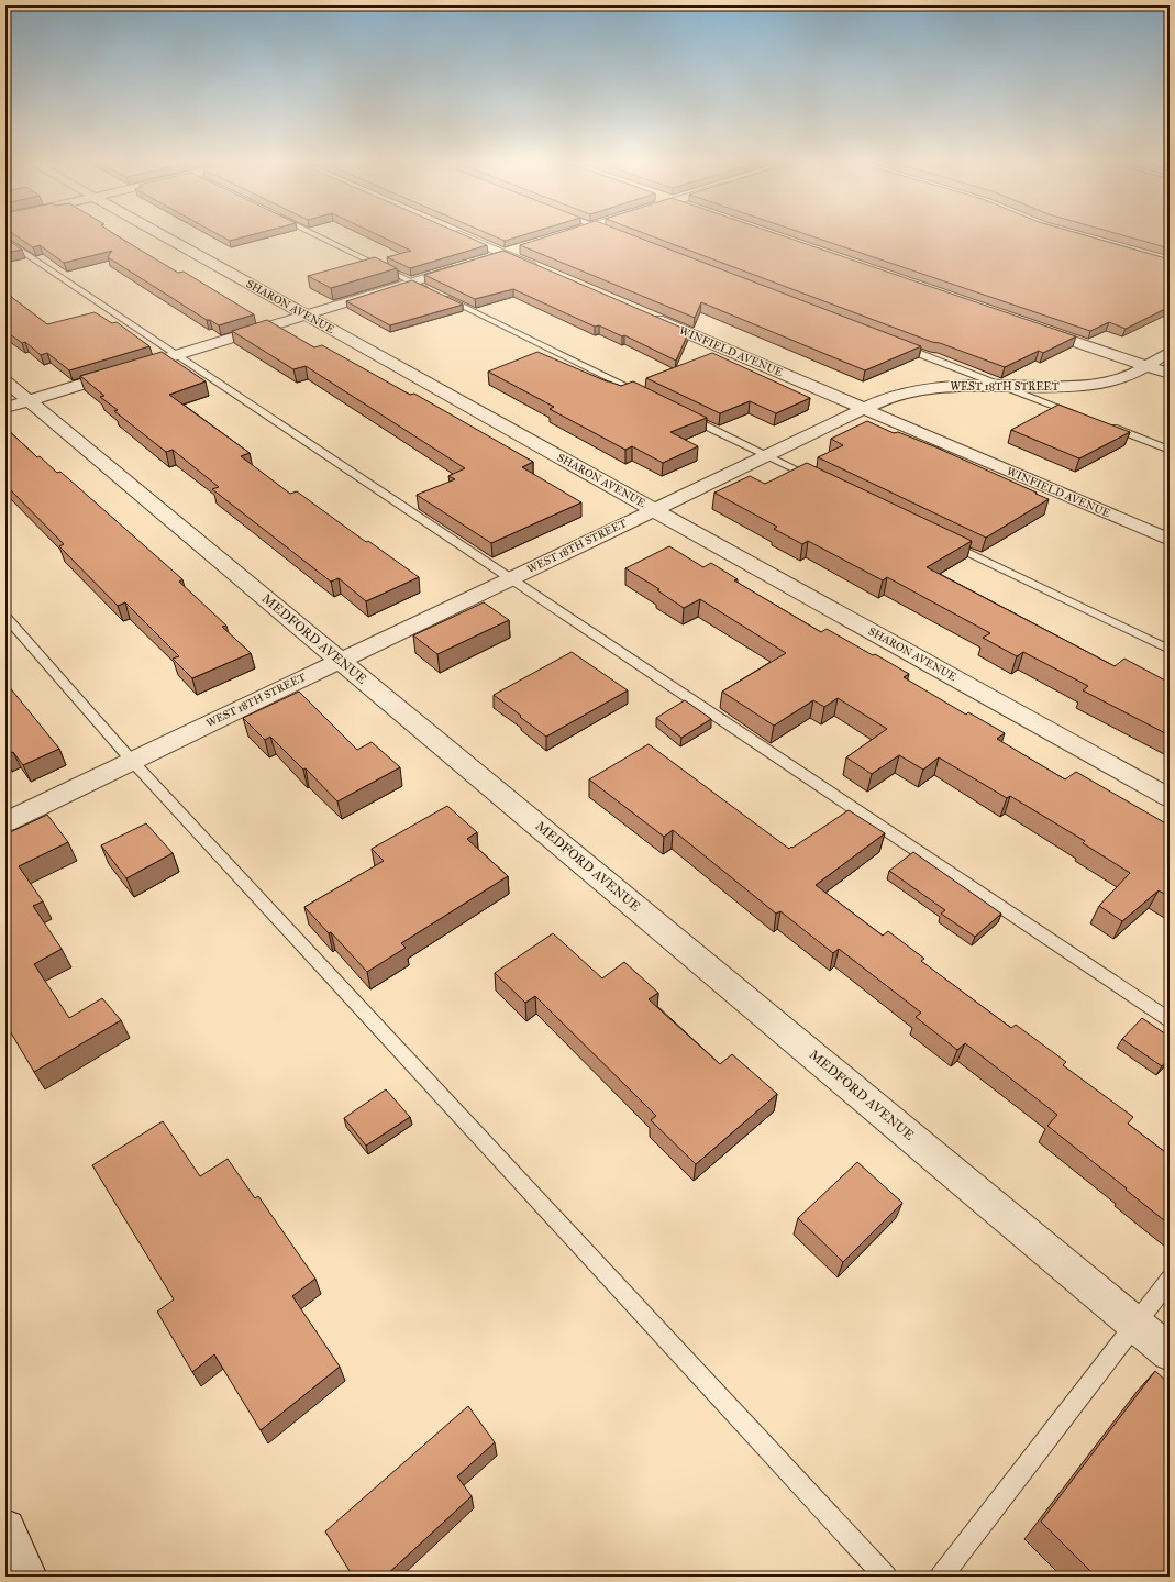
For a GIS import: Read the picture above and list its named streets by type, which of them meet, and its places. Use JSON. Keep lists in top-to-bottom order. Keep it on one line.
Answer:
{"streets":{"street":["SHARON AVENUE","WINFIELD AVENUE","WEST 18TH STREET","MEDFORD AVENUE"]},"crossings":[["SHARON AVENUE","WEST 18TH STREET"],["WINFIELD AVENUE","WEST 18TH STREET"],["WEST 18TH STREET","MEDFORD AVENUE"]]}
